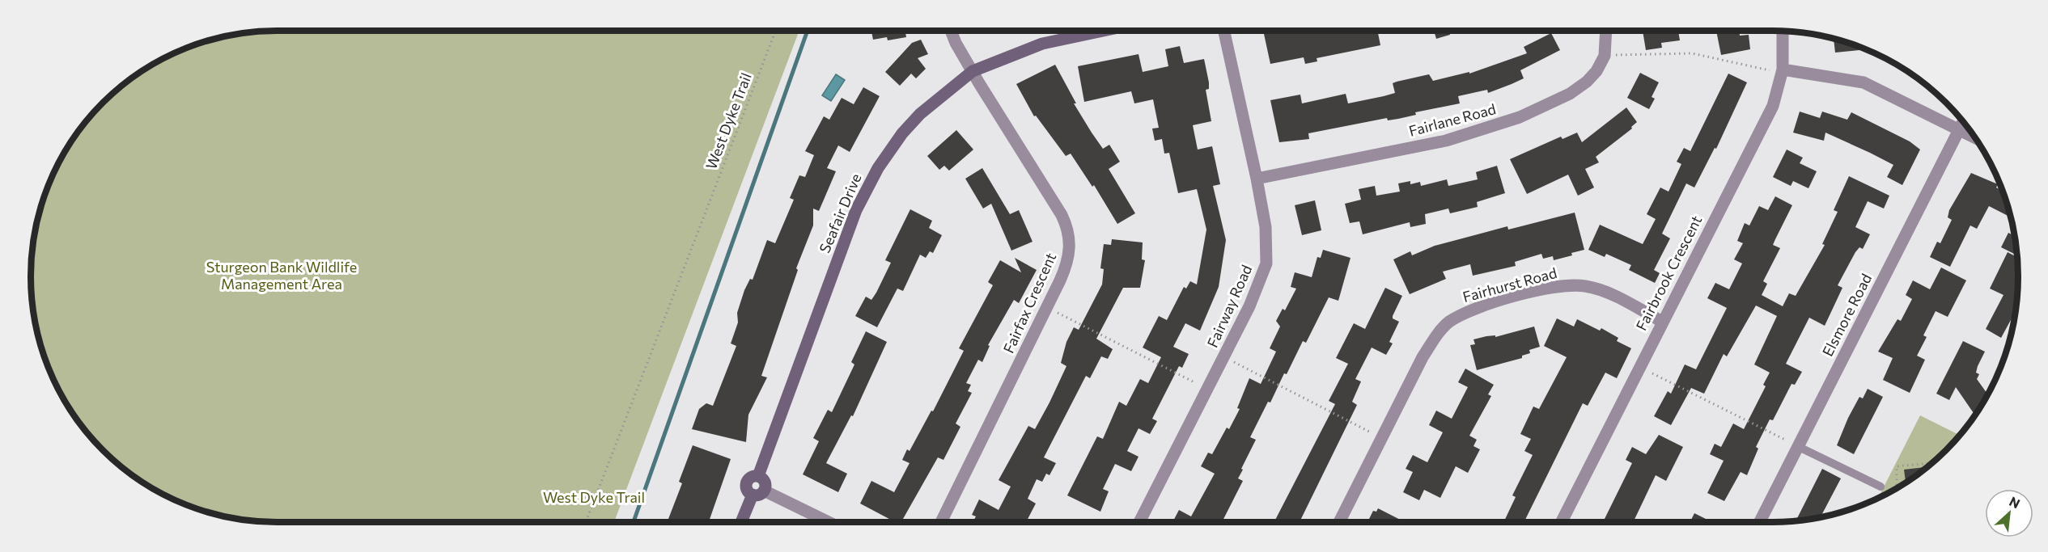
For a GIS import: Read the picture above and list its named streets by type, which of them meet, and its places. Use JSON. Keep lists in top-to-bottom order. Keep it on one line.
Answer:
{"streets":{"street":["Fairlane Road","Seafair Drive","Fairbrook Crescent","Fairhurst Road","Fairfax Crescent","Fairway Road","Elsmore Road"],"path":["West Dyke Trail"]},"crossings":[["Fairlane Road","Fairway Road"],["Seafair Drive","Fairfax Crescent"],["Fairbrook Crescent","Fairhurst Road"]],"parks":["Sturgeon Bank Wildlife Management Area","West Dyke Trail"],"north":"top right"}
